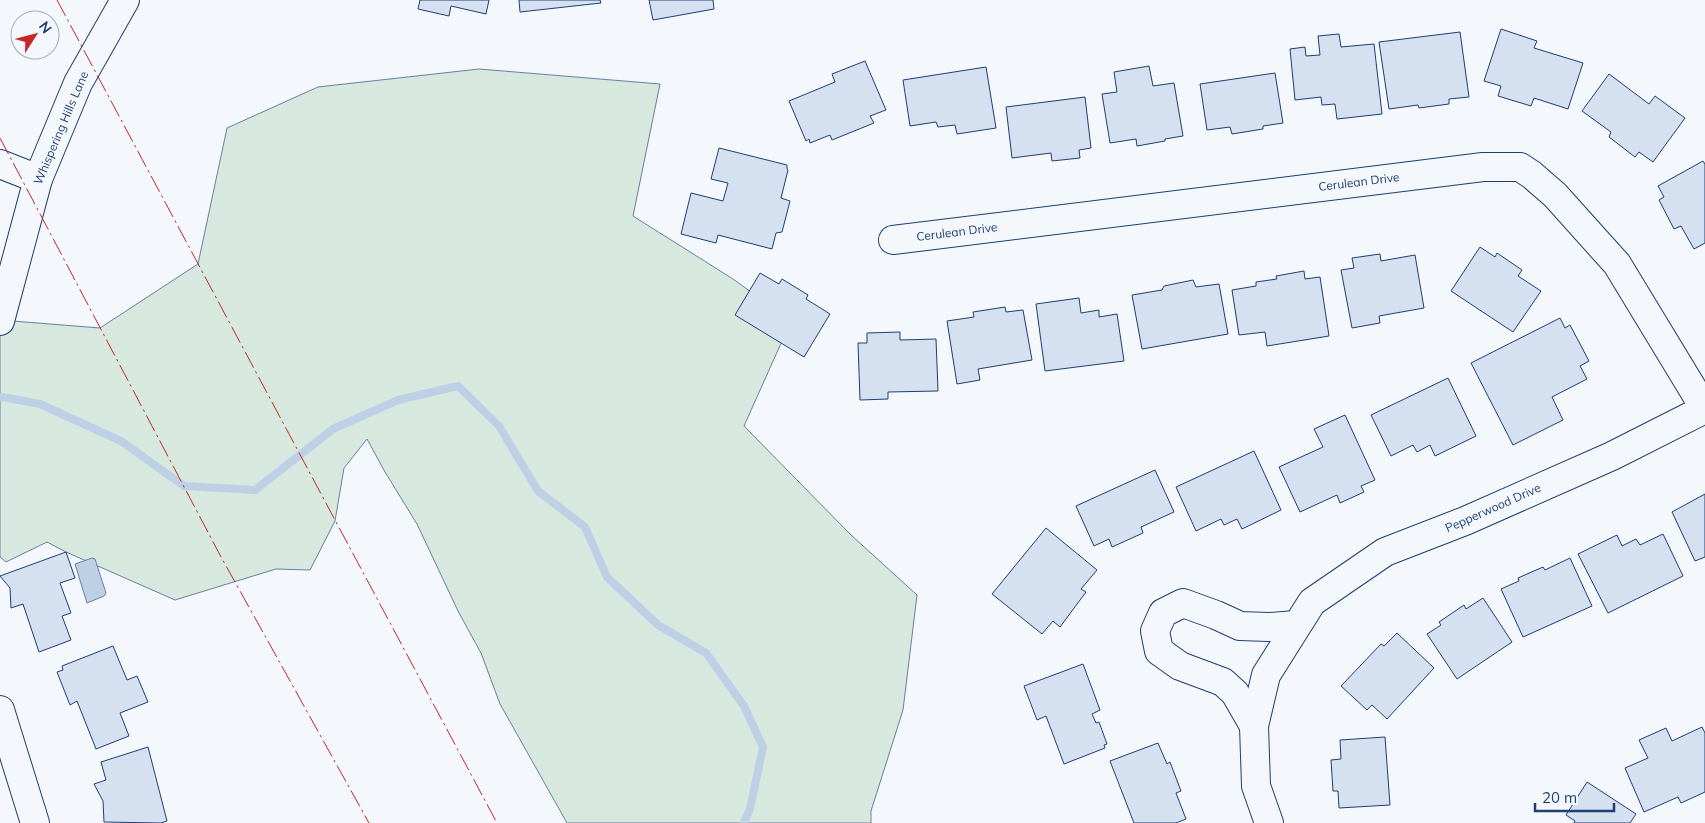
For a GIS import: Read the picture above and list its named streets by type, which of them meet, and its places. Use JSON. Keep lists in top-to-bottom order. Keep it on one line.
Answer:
{"streets":{"street":["Whispering Hills Lane","Cerulean Drive","Pepperwood Drive"]},"crossings":[["Cerulean Drive","Pepperwood Drive"]],"scale_bar":"20 m","north":"top right"}
